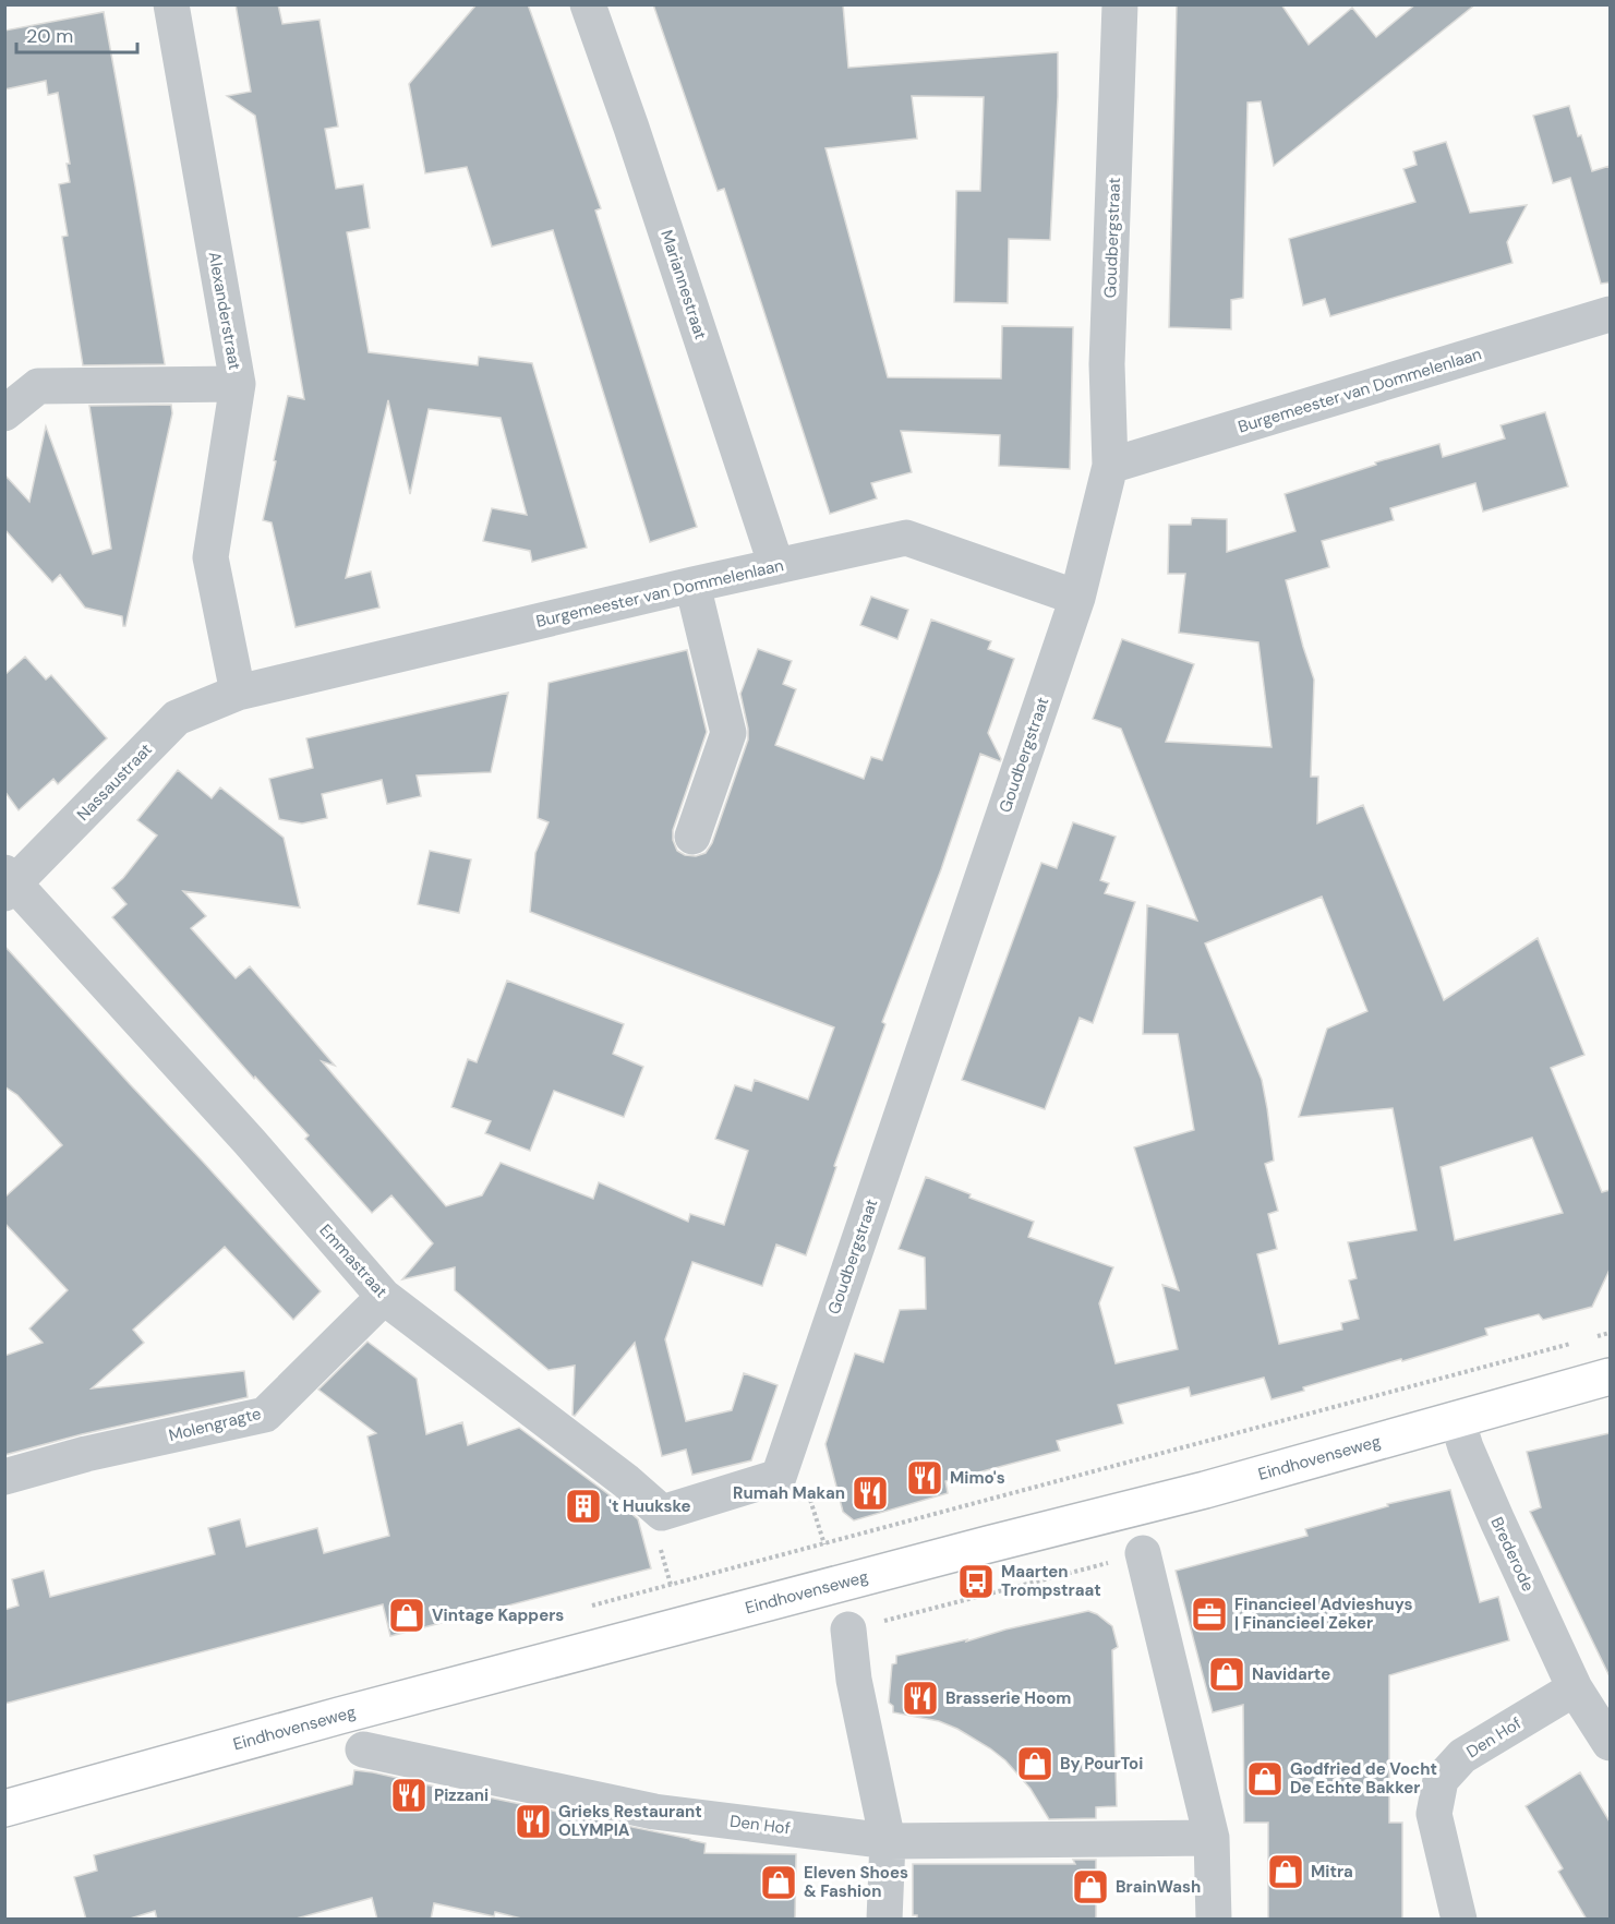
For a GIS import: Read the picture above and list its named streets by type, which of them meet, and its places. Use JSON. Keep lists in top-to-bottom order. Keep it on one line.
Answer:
{"streets":{"main road":["Eindhovenseweg"],"street":["Goudbergstraat","Mariannestraat","Alexanderstraat","Burgemeester van Dommelenlaan","Nassaustraat","Emmastraat","Molengragte","Brederode","Den Hof"]},"crossings":[["Goudbergstraat","Burgemeester van Dommelenlaan"],["Goudbergstraat","Emmastraat"],["Mariannestraat","Burgemeester van Dommelenlaan"],["Alexanderstraat","Burgemeester van Dommelenlaan"],["Alexanderstraat","Nassaustraat"],["Burgemeester van Dommelenlaan","Nassaustraat"],["Nassaustraat","Emmastraat"],["Emmastraat","Molengragte"],["Eindhovenseweg","Brederode"],["Brederode","Den Hof"]],"places":{"restaurant":["Mimo's","Rumah Makan","Brasserie Hoom","Pizzani","Grieks Restaurant OLYMPIA"],"building":["'t Huukske"],"bus stop":["Maarten Trompstraat"],"office":["Financieel Advieshuys | Financieel Zeker"],"shop":["Vintage Kappers","Navidarte","By PourToi","Godfried de Vocht De Echte Bakker","Mitra","Eleven Shoes & Fashion","BrainWash"]},"scale_bar":"20 m"}
